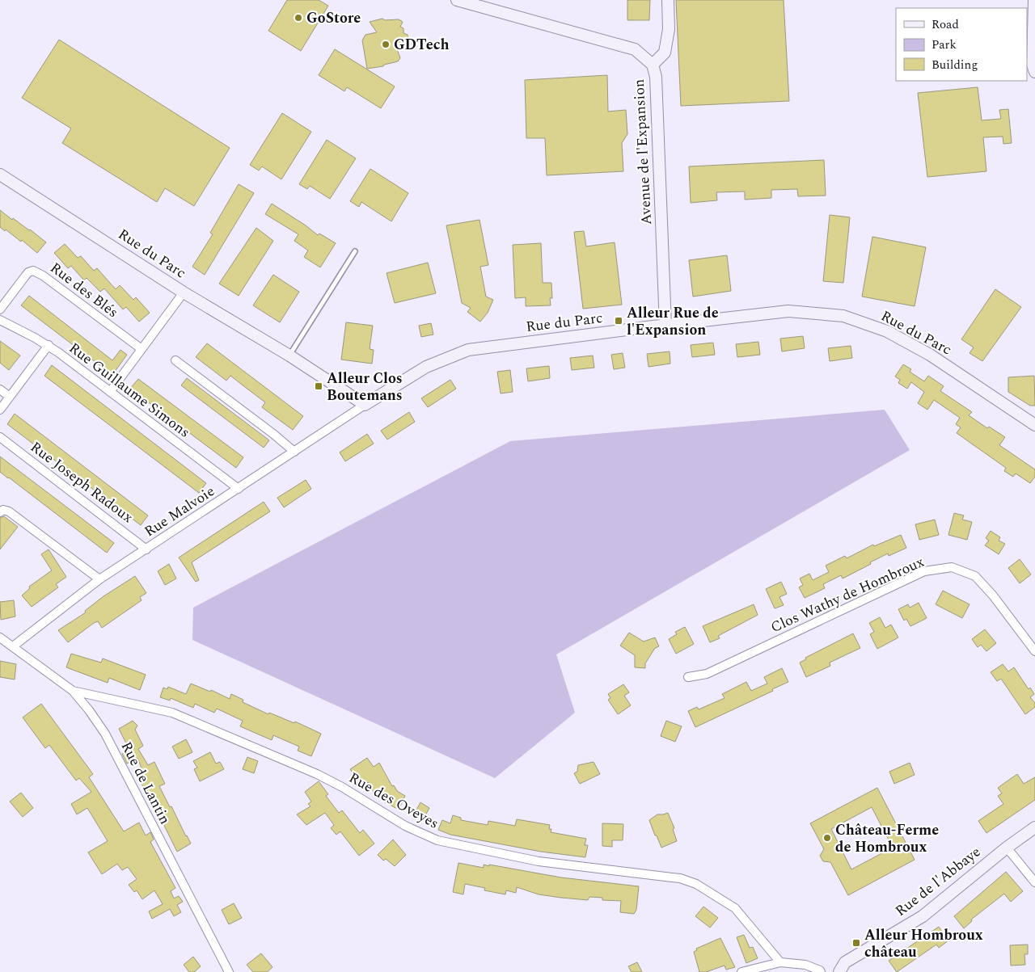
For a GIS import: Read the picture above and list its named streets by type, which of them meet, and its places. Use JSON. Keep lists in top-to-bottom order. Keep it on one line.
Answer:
{"streets":{"street":["Avenue de l'Expansion","Rue du Parc","Rue des Blés","Rue Guillaume Simons","Rue Joseph Radoux","Rue Malvoie","Clos Wathy de Hombroux","Rue de Lantin","Rue des Oveyes","Rue de l'Abbaye"]},"crossings":[["Avenue de l'Expansion","Rue du Parc"],["Rue du Parc","Rue Malvoie"],["Rue Guillaume Simons","Rue Malvoie"],["Rue Joseph Radoux","Rue Malvoie"],["Rue Malvoie","Rue de Lantin"],["Rue de Lantin","Rue des Oveyes"]],"places":{"other":["GoStore","GDTech","Château-Ferme de Hombroux"],"transit":["Alleur Rue de l'Expansion","Alleur Clos Boutemans","Alleur Hombroux château"]},"legend":["Road","Park","Building"]}
